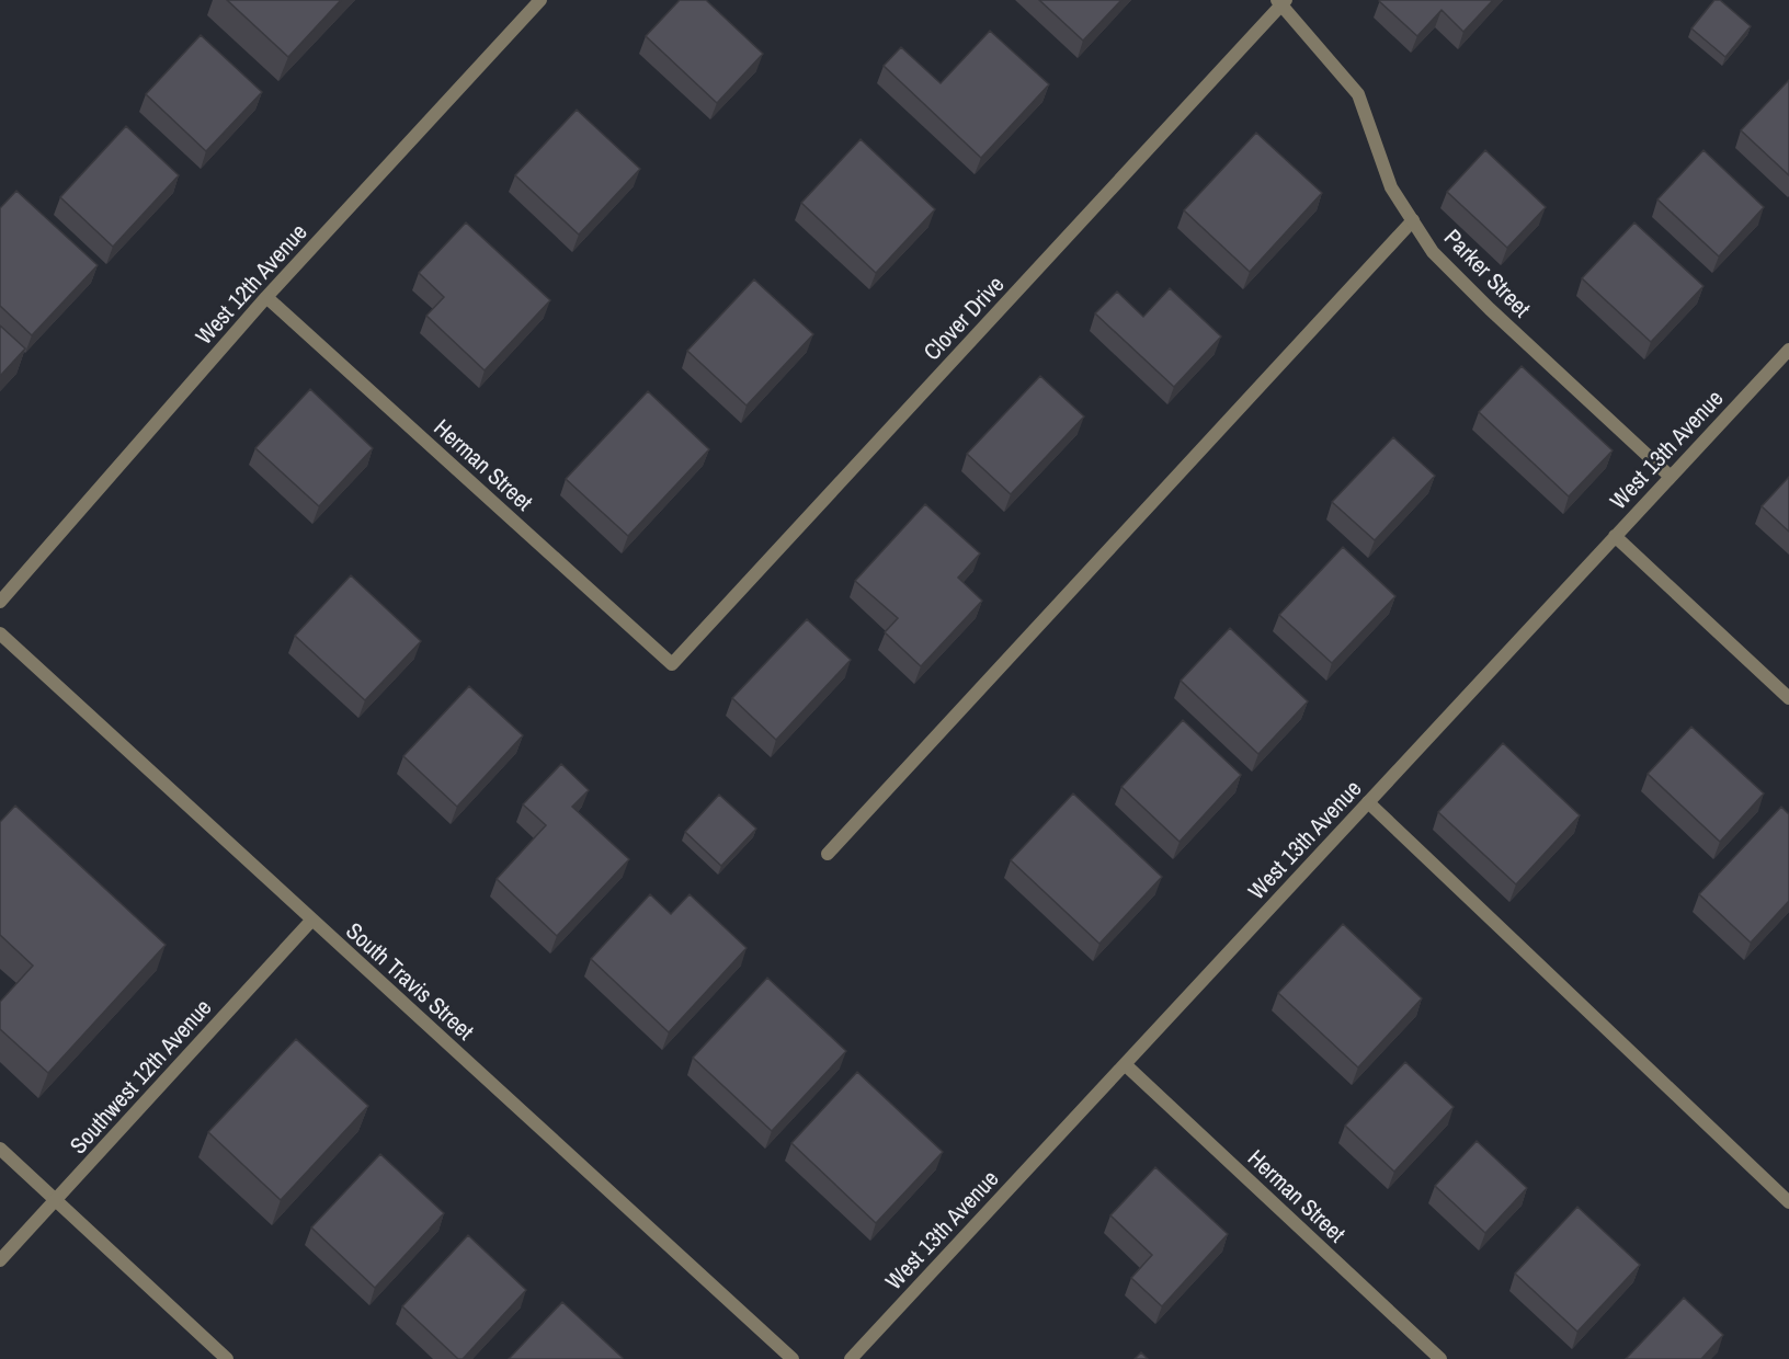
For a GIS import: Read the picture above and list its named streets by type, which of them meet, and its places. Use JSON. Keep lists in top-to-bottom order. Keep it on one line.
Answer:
{"streets":{"street":["Parker Street","West 12th Avenue","Clover Drive","West 13th Avenue","Herman Street","South Travis Street","Southwest 12th Avenue"]},"crossings":[["Parker Street","Clover Drive"],["Parker Street","West 13th Avenue"],["West 12th Avenue","Herman Street"],["Clover Drive","Herman Street"],["West 13th Avenue","Herman Street"],["South Travis Street","Southwest 12th Avenue"]]}
